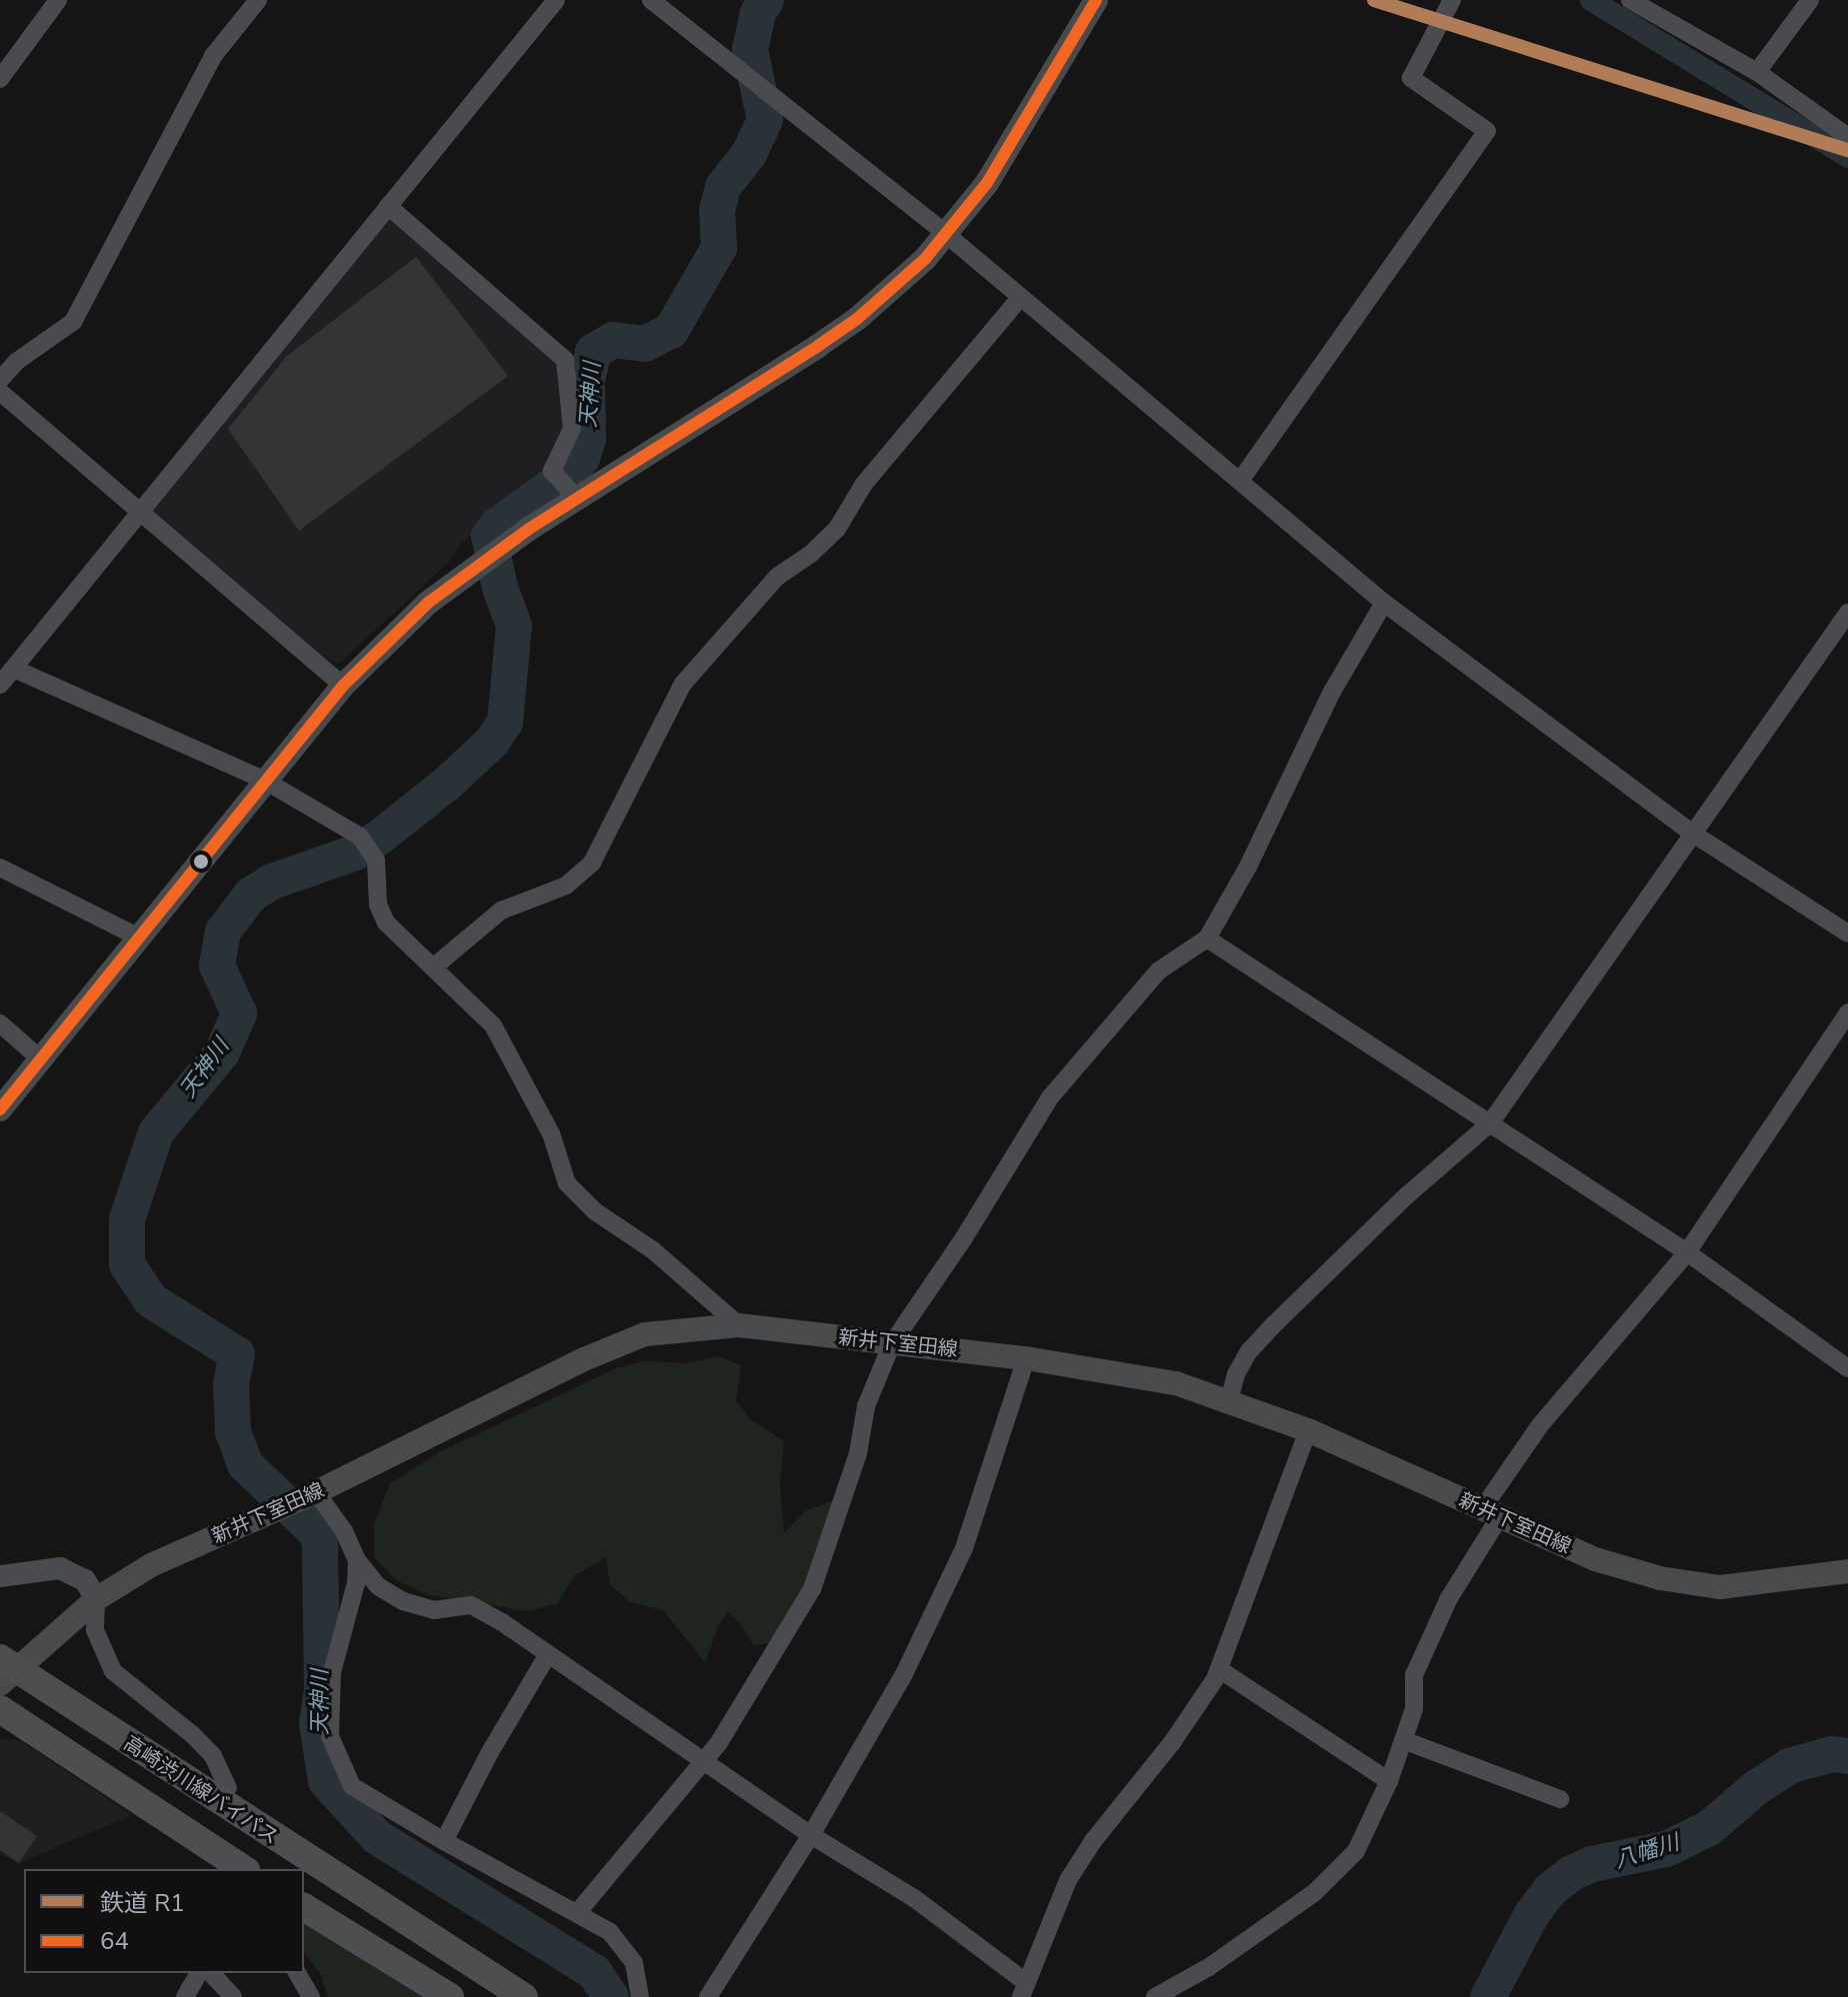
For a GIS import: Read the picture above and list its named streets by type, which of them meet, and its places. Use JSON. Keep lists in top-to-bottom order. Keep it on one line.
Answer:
{"streets":{"main road":["新井下室田線","高崎渋川線バイパス"]},"crossings":[["新井下室田線","高崎渋川線バイパス"]],"water":["天神川","八幡川"],"lines":["rail line R1","transit line 64"],"legend":["鉄道 R1","64"]}
